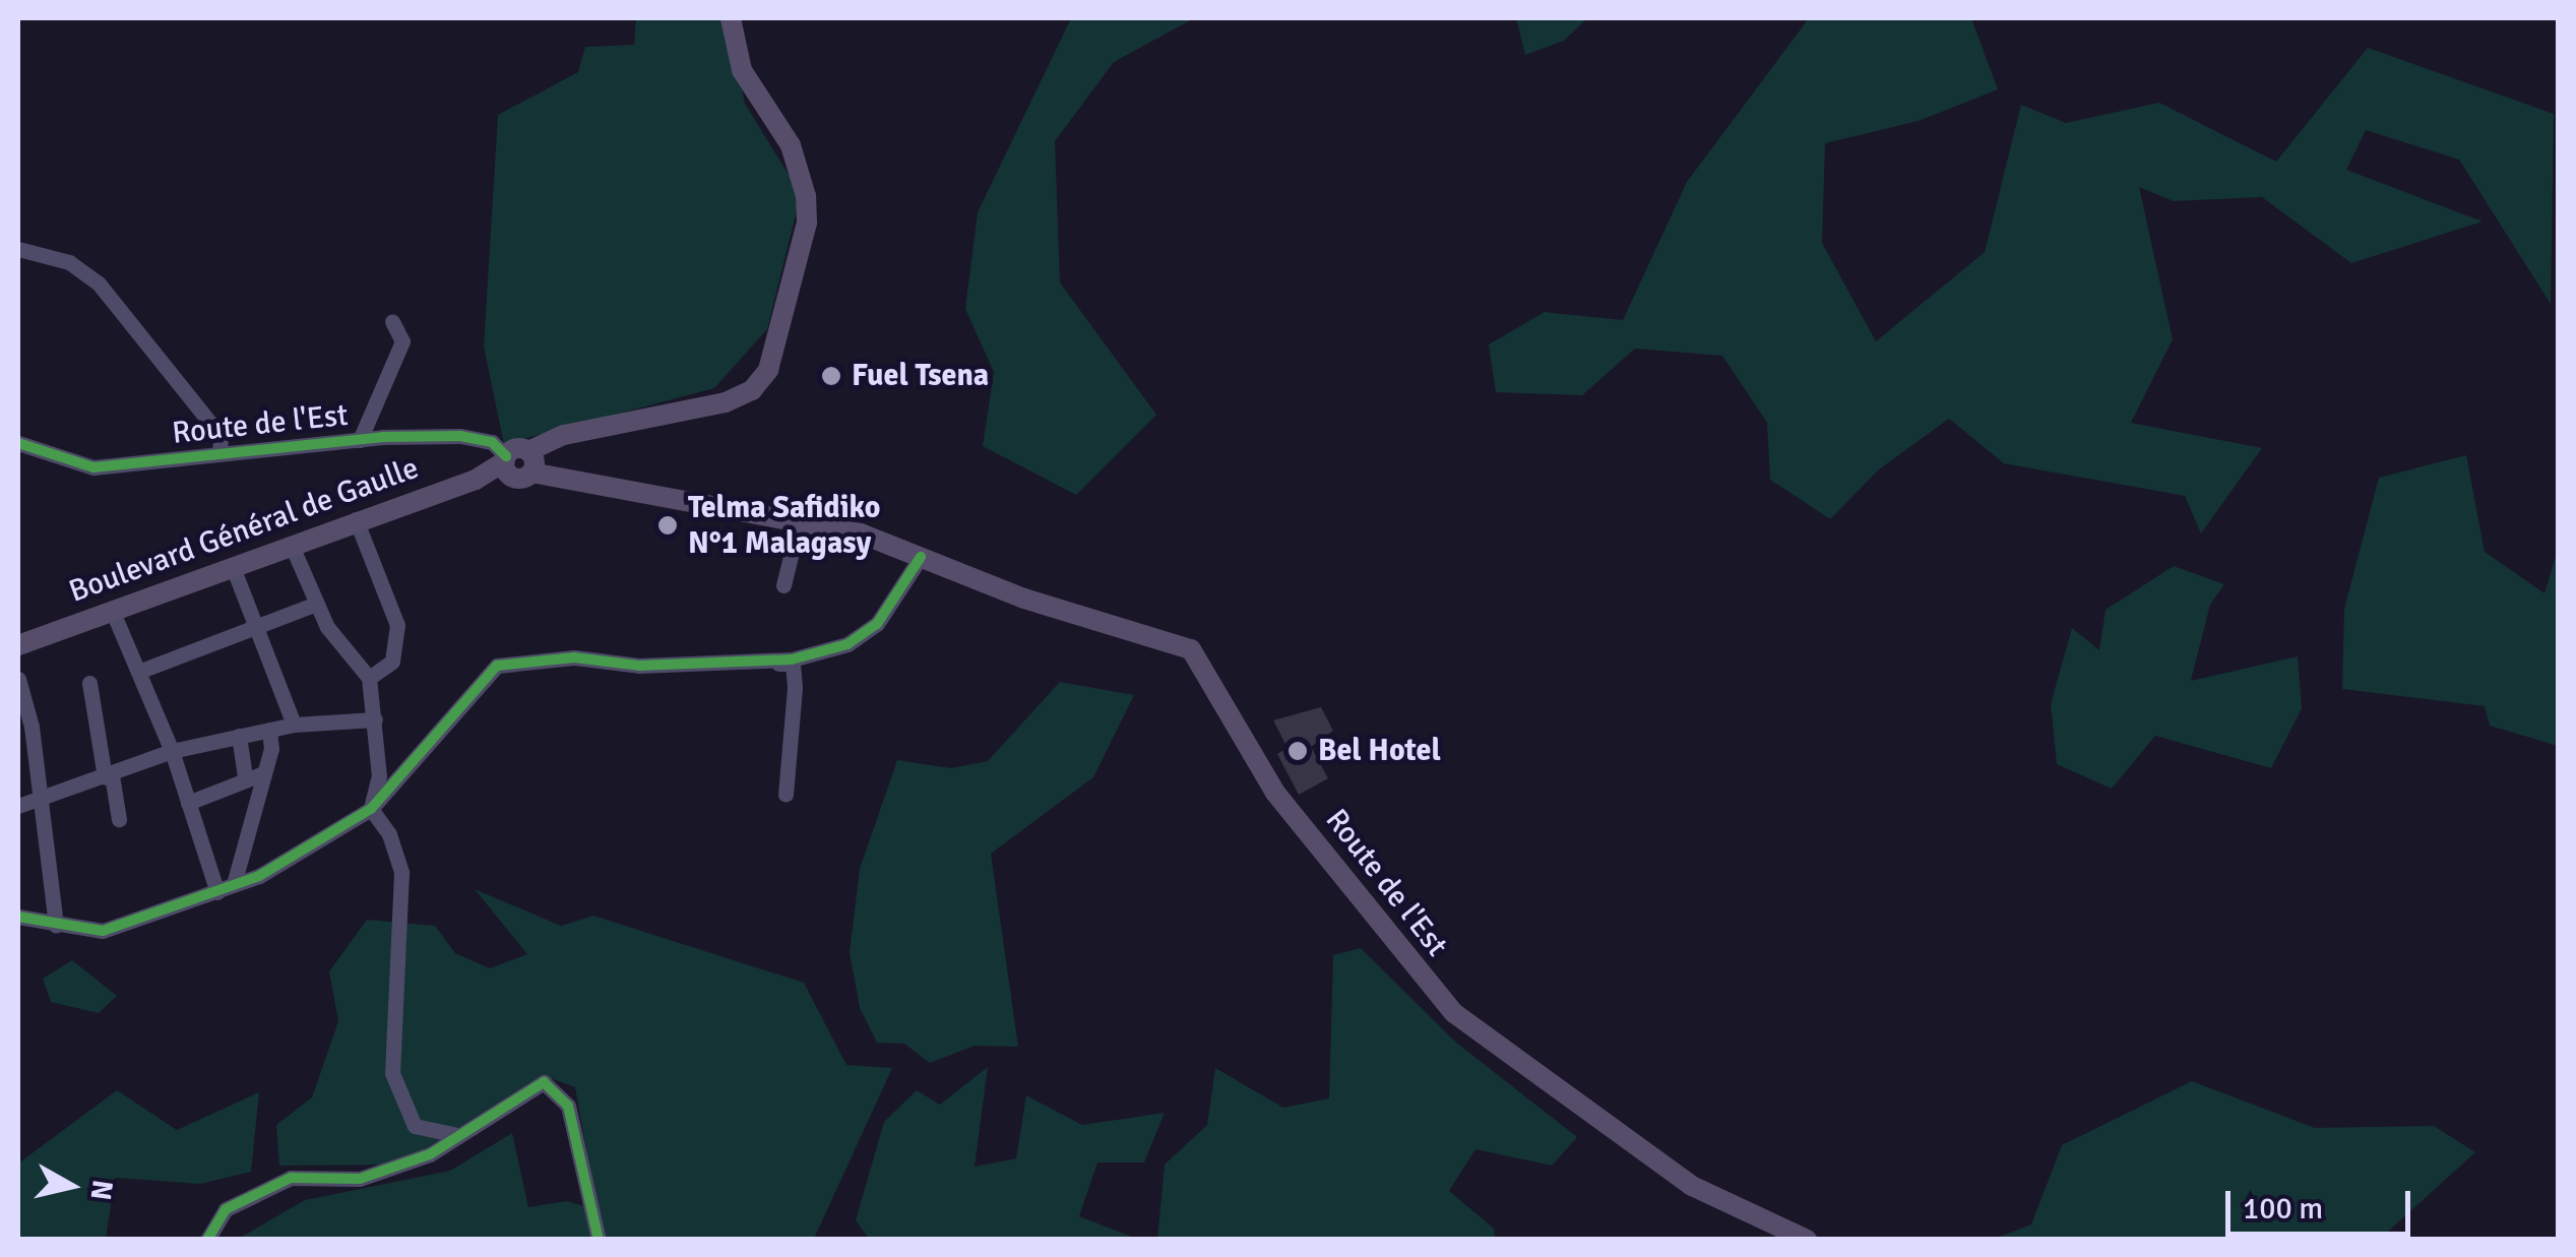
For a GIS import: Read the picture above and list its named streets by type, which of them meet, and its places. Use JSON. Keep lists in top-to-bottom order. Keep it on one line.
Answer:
{"streets":{"main road":["Route de l'Est","Boulevard Général de Gaulle"]},"crossings":[["Route de l'Est","Boulevard Général de Gaulle"]],"places":["Fuel Tsena","Telma Safidiko N°1 Malagasy","Bel Hotel"],"scale_bar":"100 m","north":"right"}
